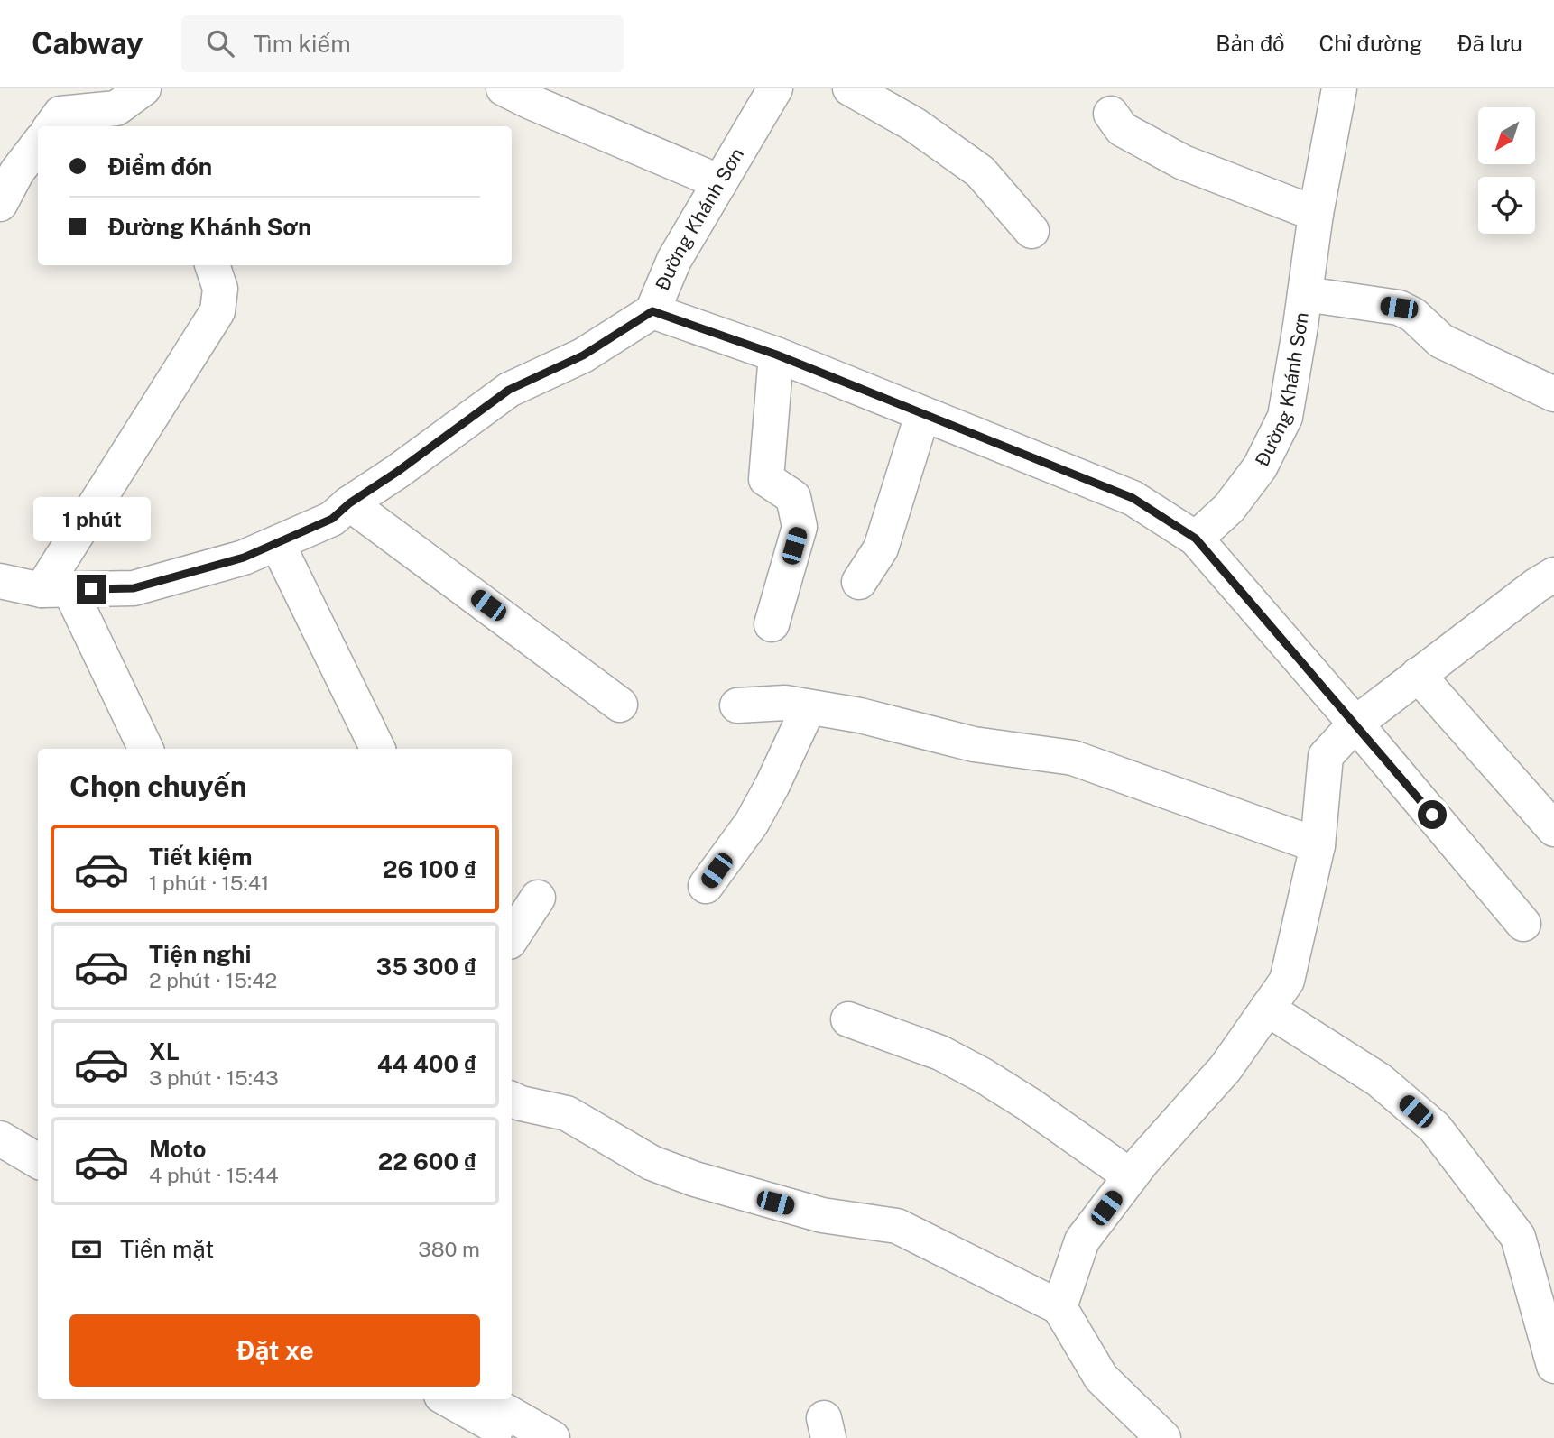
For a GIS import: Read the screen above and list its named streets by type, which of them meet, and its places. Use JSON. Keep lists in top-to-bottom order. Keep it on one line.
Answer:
{"streets":{"street":["Đường Khánh Sơn"]},"north":"bottom left","page":{"header":"Cabway","search":"Tìm kiếm","nav":["Bản đồ","Chỉ đường","Đã lưu"],"banner":["Điểm đón","Đường Khánh Sơn"],"bubble":"1 phút","heading":"Chọn chuyến","list":[{"name":"Tiết kiệm","note":"1 phút · 15:41","value":"26 100 ₫"},{"name":"Tiện nghi","note":"2 phút · 15:42","value":"35 300 ₫"},{"name":"XL","note":"3 phút · 15:43","value":"44 400 ₫"},{"name":"Moto","note":"4 phút · 15:44","value":"22 600 ₫"}],"pay":["Tiền mặt","380 m"],"buttons":"Đặt xe"}}
